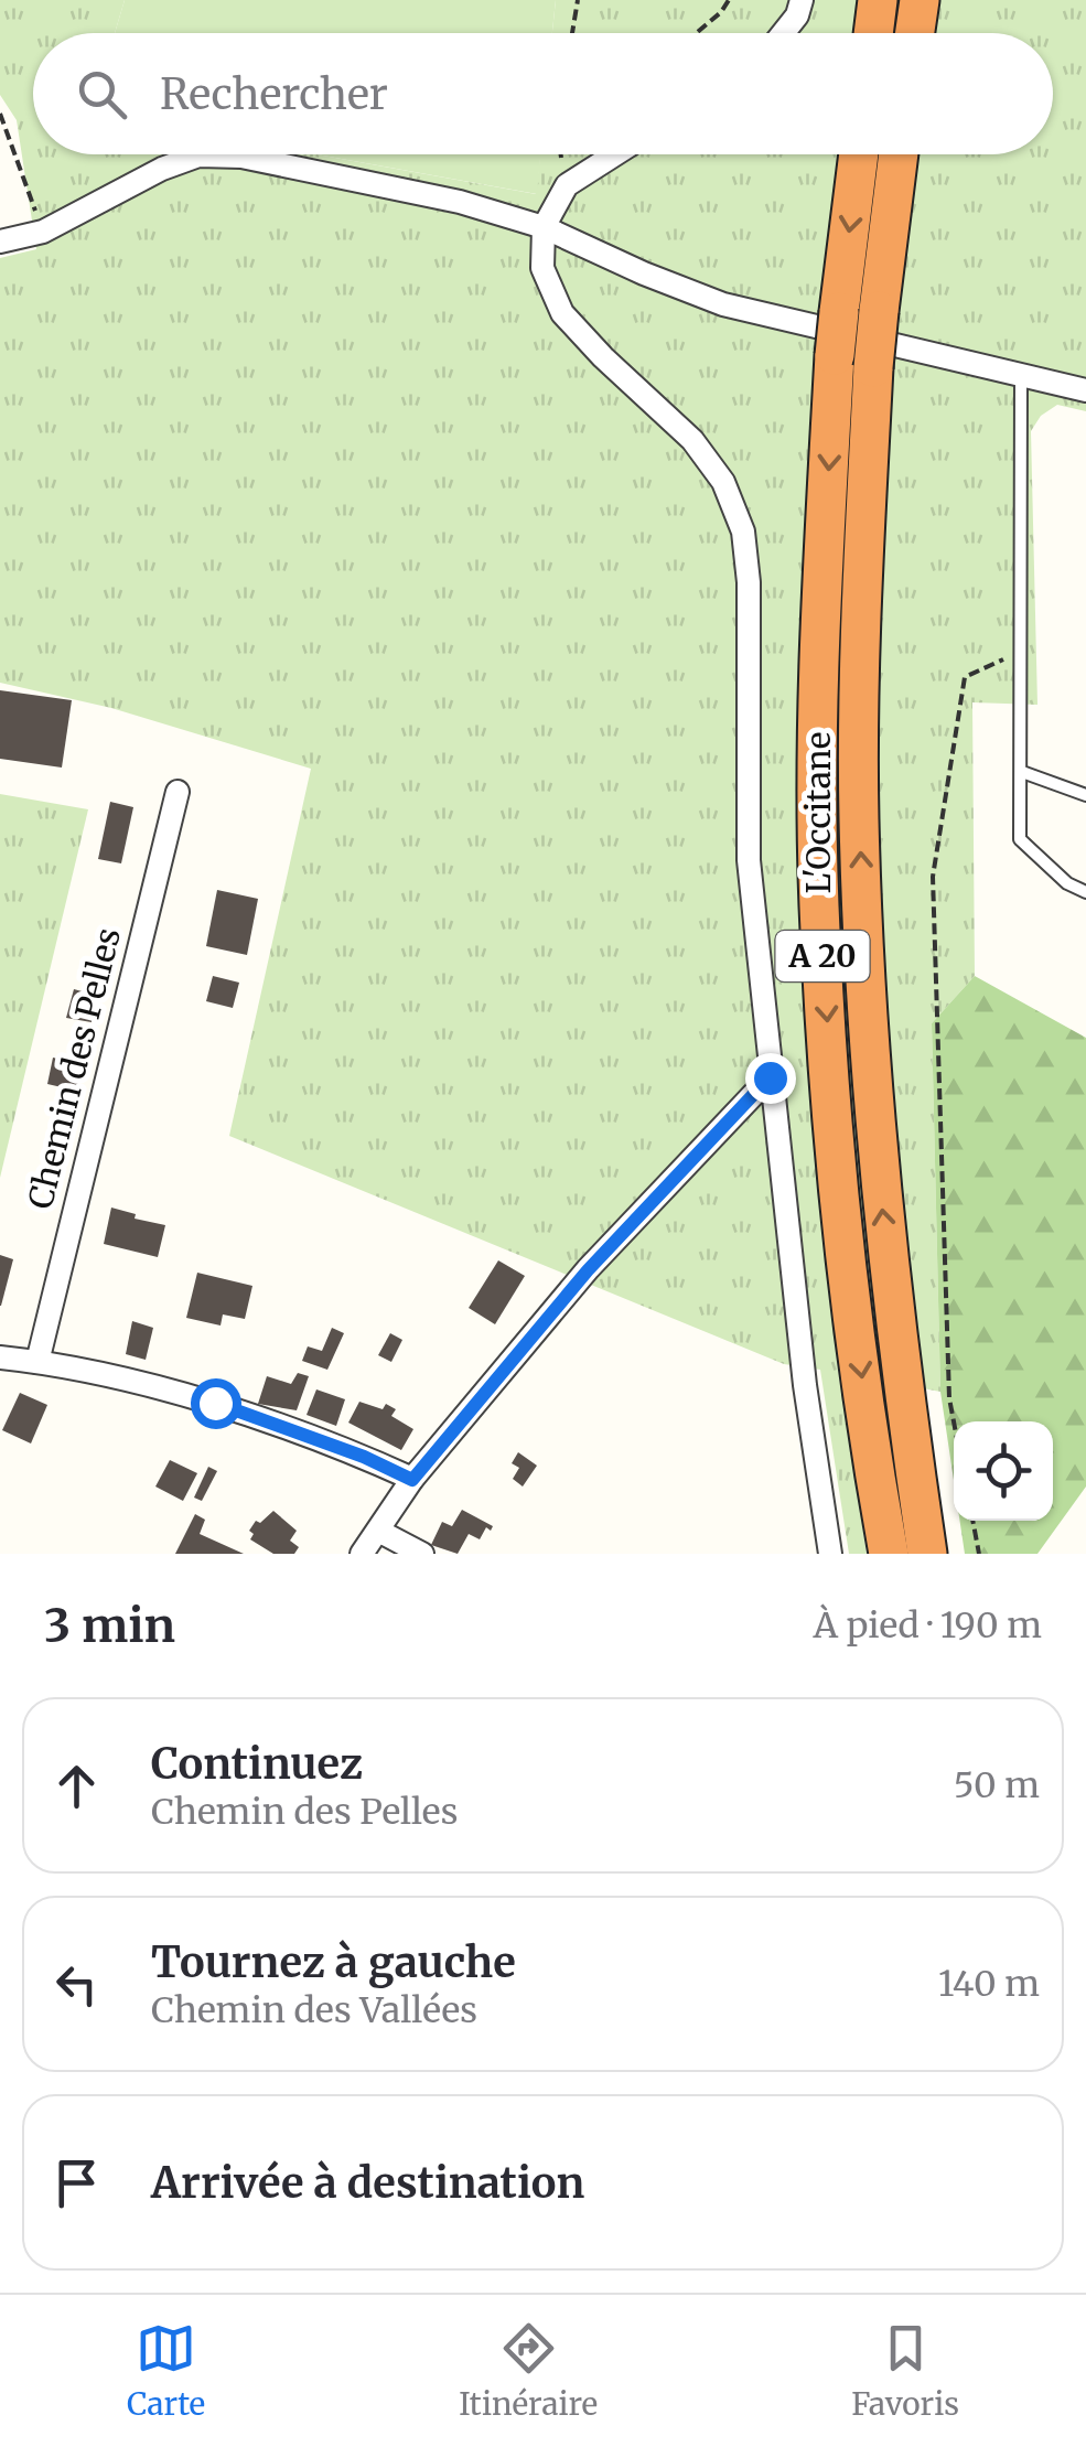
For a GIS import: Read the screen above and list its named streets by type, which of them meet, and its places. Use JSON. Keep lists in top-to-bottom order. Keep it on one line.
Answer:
{"streets":{"highway":["L'Occitane","A 20"],"street":["Chemin des Pelles"]},"page":{"search":"Rechercher","heading":["3 min","À pied · 190 m"],"list":[["Continuez","Chemin des Pelles","50 m"],["Tournez à gauche","Chemin des Vallées","140 m"],"Arrivée à destination"],"nav":["Carte","Itinéraire","Favoris"]}}
